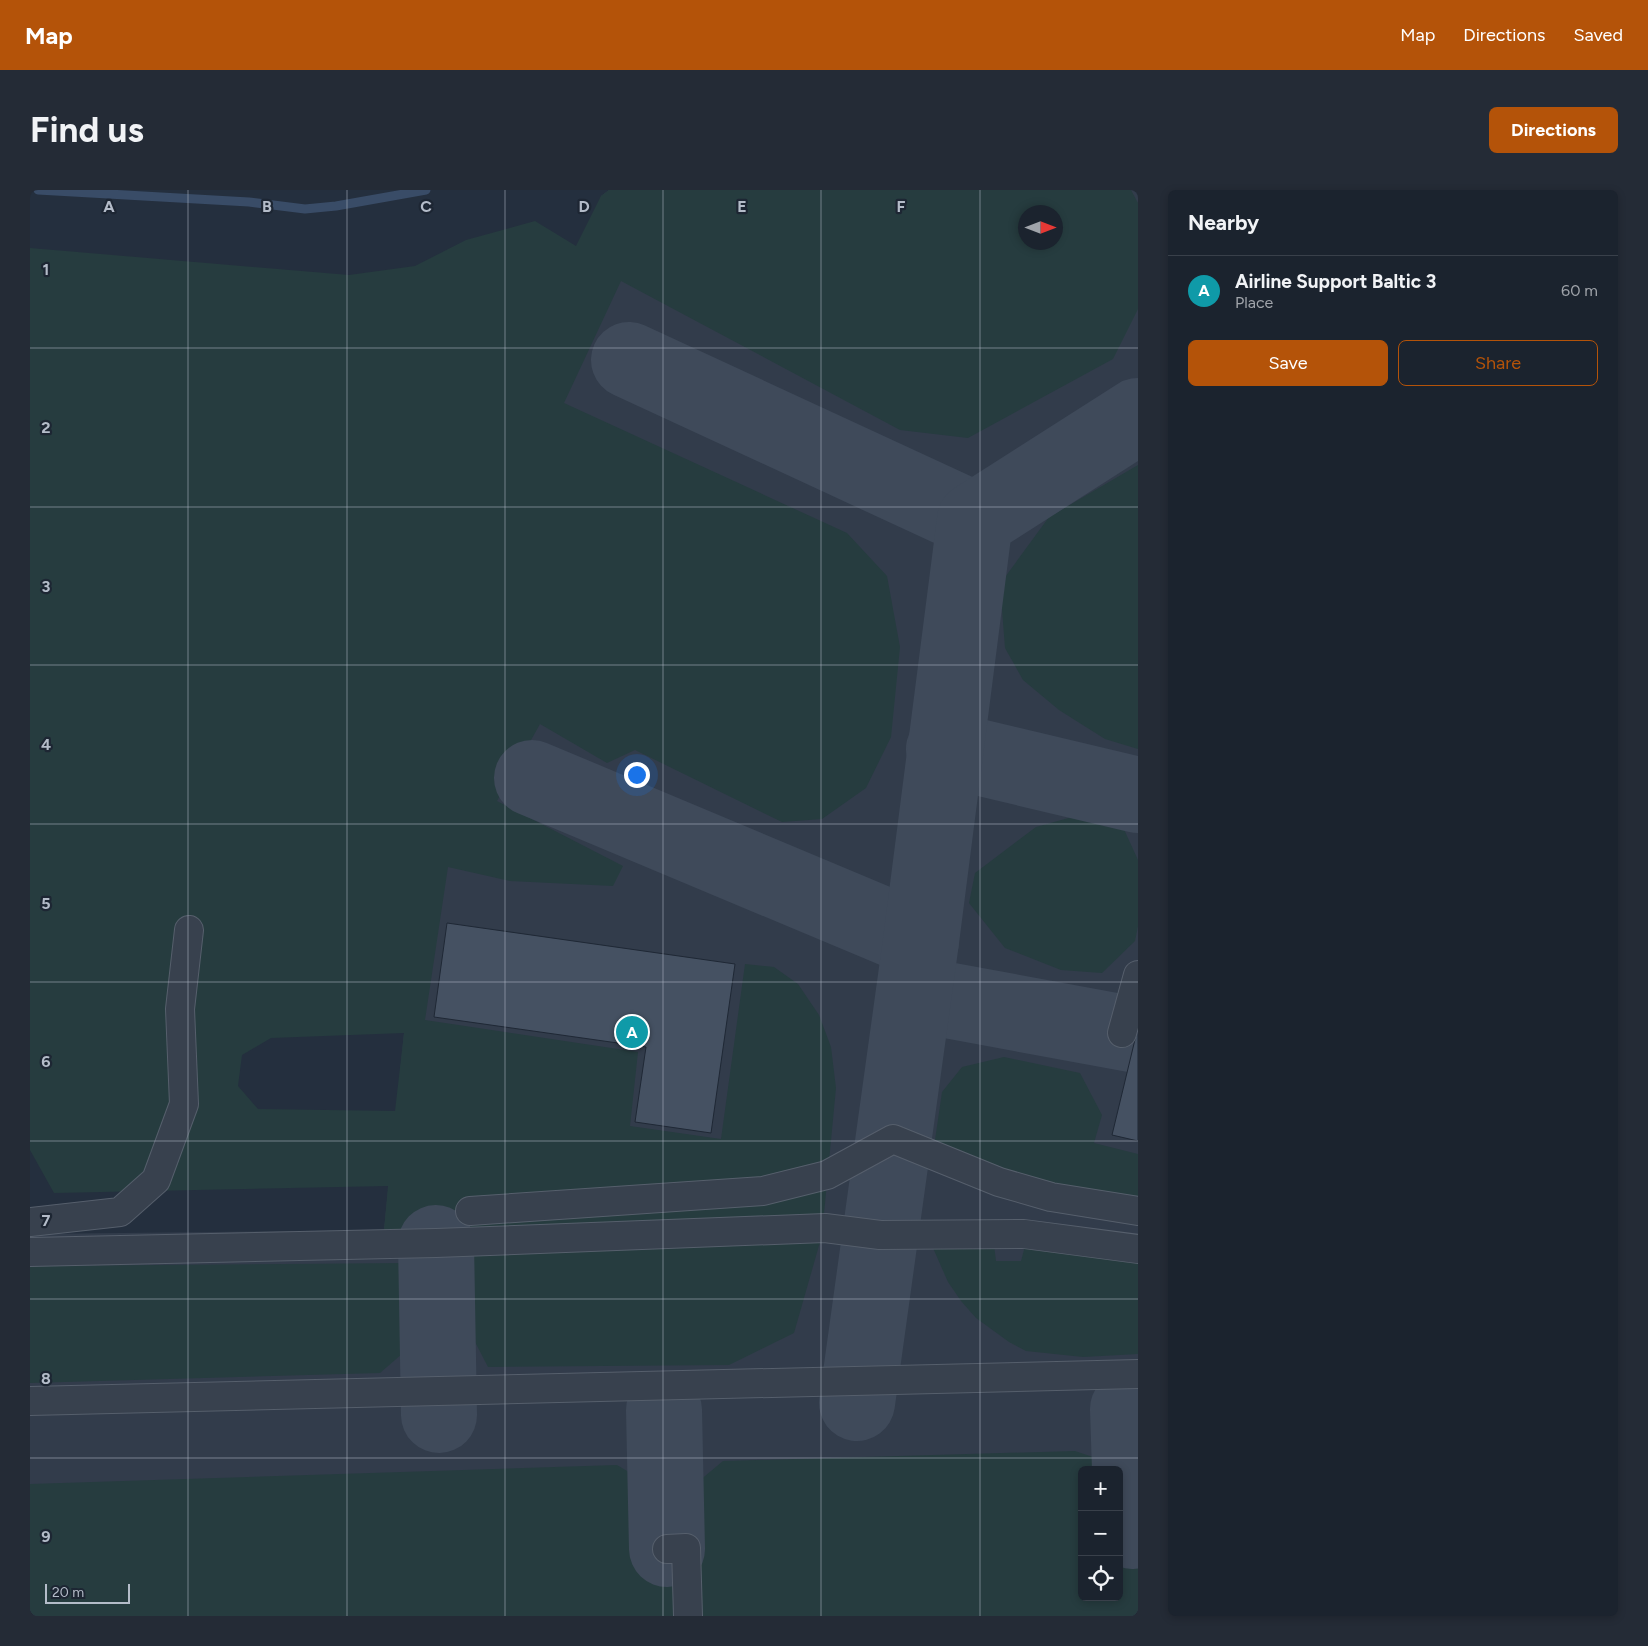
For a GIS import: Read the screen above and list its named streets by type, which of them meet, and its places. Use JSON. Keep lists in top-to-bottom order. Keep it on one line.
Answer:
{"scale_bar":"20 m","north":"right","page":{"header":"Map","nav":["Map","Directions","Saved"],"buttons":["Directions",["Save","Share"]],"title":"Find us","heading":"Nearby","list":[{"mark":"A","name":"Airline Support Baltic 3","note":"Place","value":"60 m"}],"pins":"A","map_buttons":["+","−"],"scale":"20 m"},"grid":{"columns":["A","B","C","D","E","F"],"rows":["1","2","3","4","5","6","7","8","9"]}}
